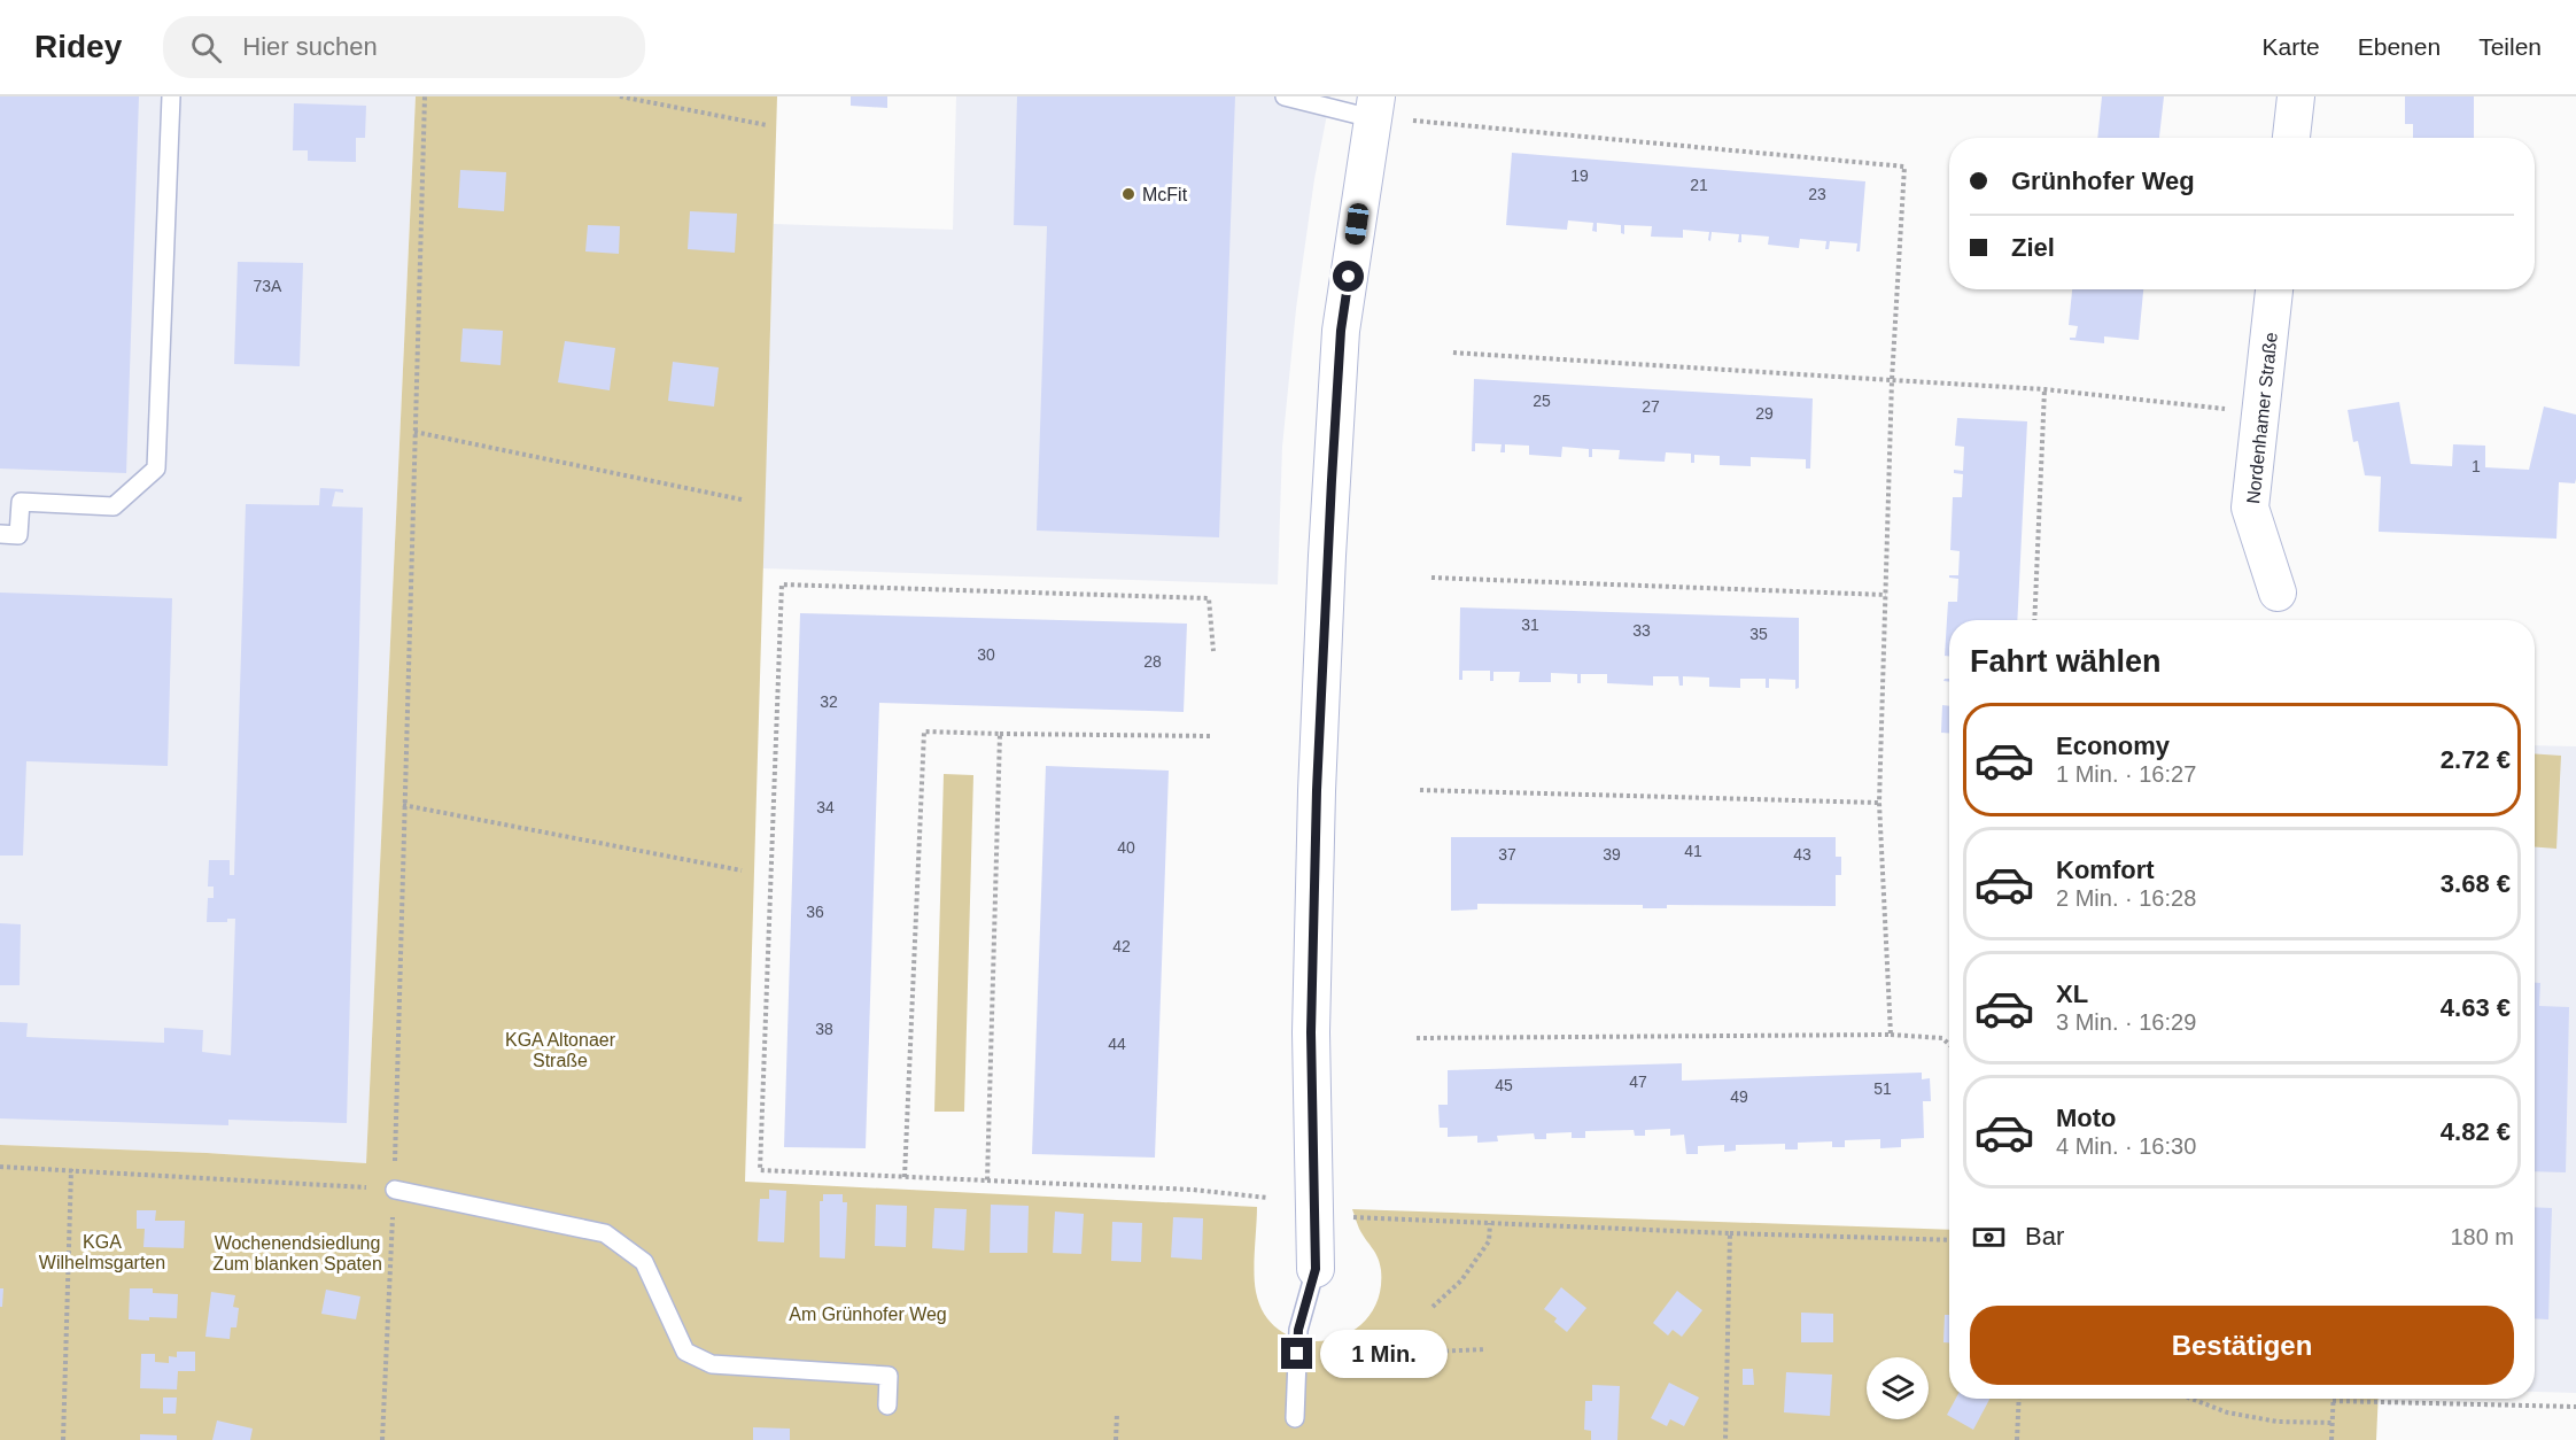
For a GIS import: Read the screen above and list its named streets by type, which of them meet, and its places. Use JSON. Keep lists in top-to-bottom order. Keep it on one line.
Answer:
{"streets":{"street":["Nordenhamer Straße"]},"parks":["KGA Altonaer Straße","KGA Wilhelmsgarten","Wochenendsiedlung Zum blanken Spaten","Am Grünhofer Weg"],"places":["McFit"],"house_numbers":["19","21","23","73A","25","27","29","1","31","33","35","30","28","32","34","40","41","37","39","43","36","42","38","44","47","45","51","49"],"page":{"header":"Ridey","search":"Hier suchen","nav":["Karte","Ebenen","Teilen"],"banner":["Grünhofer Weg","Ziel"],"heading":"Fahrt wählen","list":[{"name":"Economy","note":"1 Min. · 16:27","value":"2.72 €"},{"name":"Komfort","note":"2 Min. · 16:28","value":"3.68 €"},{"name":"XL","note":"3 Min. · 16:29","value":"4.63 €"},{"name":"Moto","note":"4 Min. · 16:30","value":"4.82 €"}],"pay":["Bar","180 m"],"buttons":"Bestätigen","bubble":"1 Min."}}
